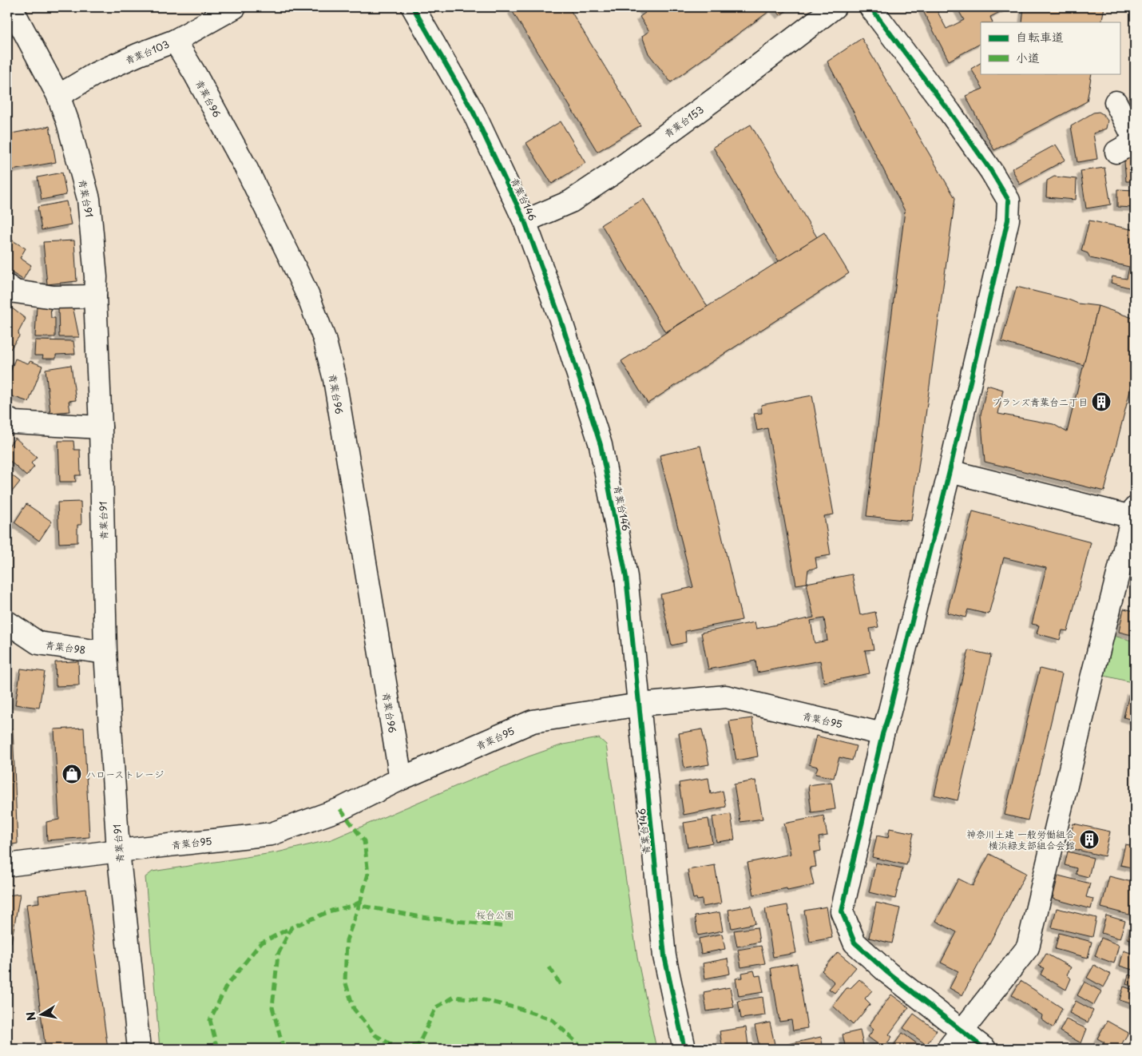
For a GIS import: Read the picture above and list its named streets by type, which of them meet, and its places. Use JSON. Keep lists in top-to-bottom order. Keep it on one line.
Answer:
{"streets":{"street":["青葉台103","青葉台96","青葉台153","青葉台91","青葉台146","青葉台98","青葉台95"]},"crossings":[["青葉台103","青葉台96"],["青葉台103","青葉台91"],["青葉台96","青葉台95"],["青葉台153","青葉台146"],["青葉台91","青葉台98"],["青葉台91","青葉台95"],["青葉台146","青葉台95"]],"parks":["桜台公園"],"places":{"building":["ブランズ青葉台二丁目","神奈川土建 一般労働組合 横浜緑支部組合会館"],"shop":["ハローストレージ"]},"legend":["自転車道","小道"],"north":"left"}
